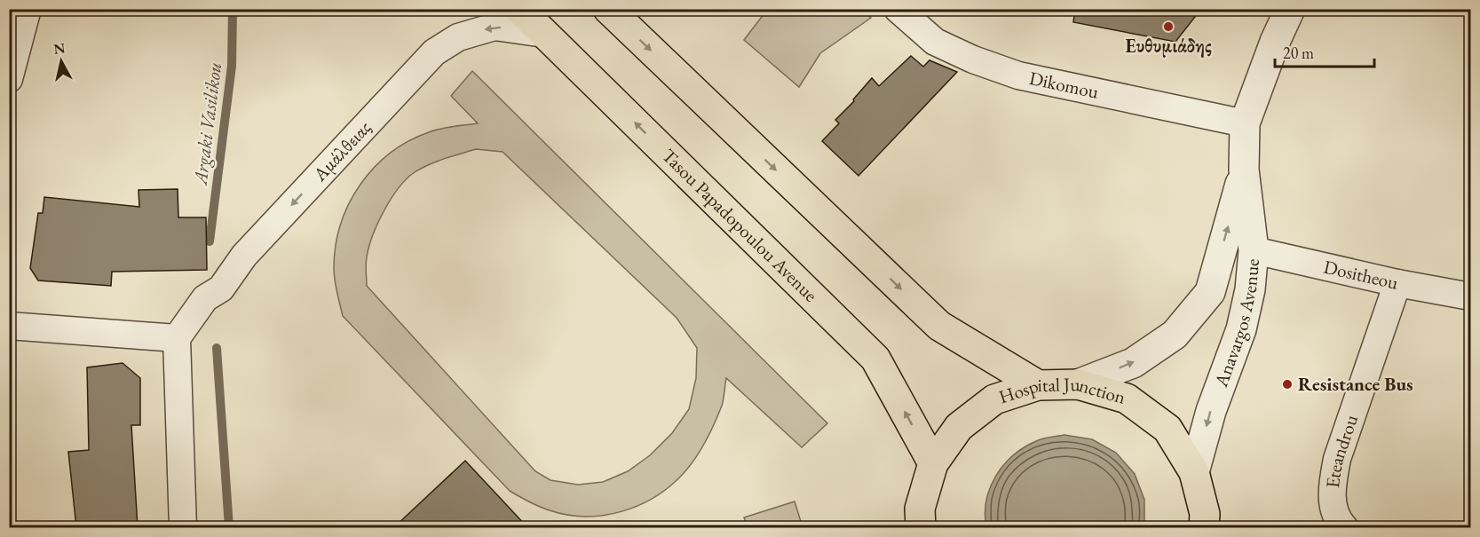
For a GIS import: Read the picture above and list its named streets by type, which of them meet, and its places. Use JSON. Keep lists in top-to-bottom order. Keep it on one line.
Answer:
{"streets":{"highway":["Tasou Papadopoulou Avenue","Hospital Junction"],"street":["Dikomou","Αμάλθειας","Dositheou","Anavargos Avenue","Eteandrou"]},"crossings":[["Dikomou","Anavargos Avenue"],["Αμάλθειας","Tasou Papadopoulou Avenue"],["Tasou Papadopoulou Avenue","Hospital Junction"],["Dositheou","Anavargos Avenue"],["Dositheou","Eteandrou"],["Anavargos Avenue","Hospital Junction"]],"one_way":["Αμάλθειας"],"water":["Argaki Vasilikou"],"places":["Ευθυμιάδης","Resistance Bus"],"scale_bar":"20 m","north":"top"}
